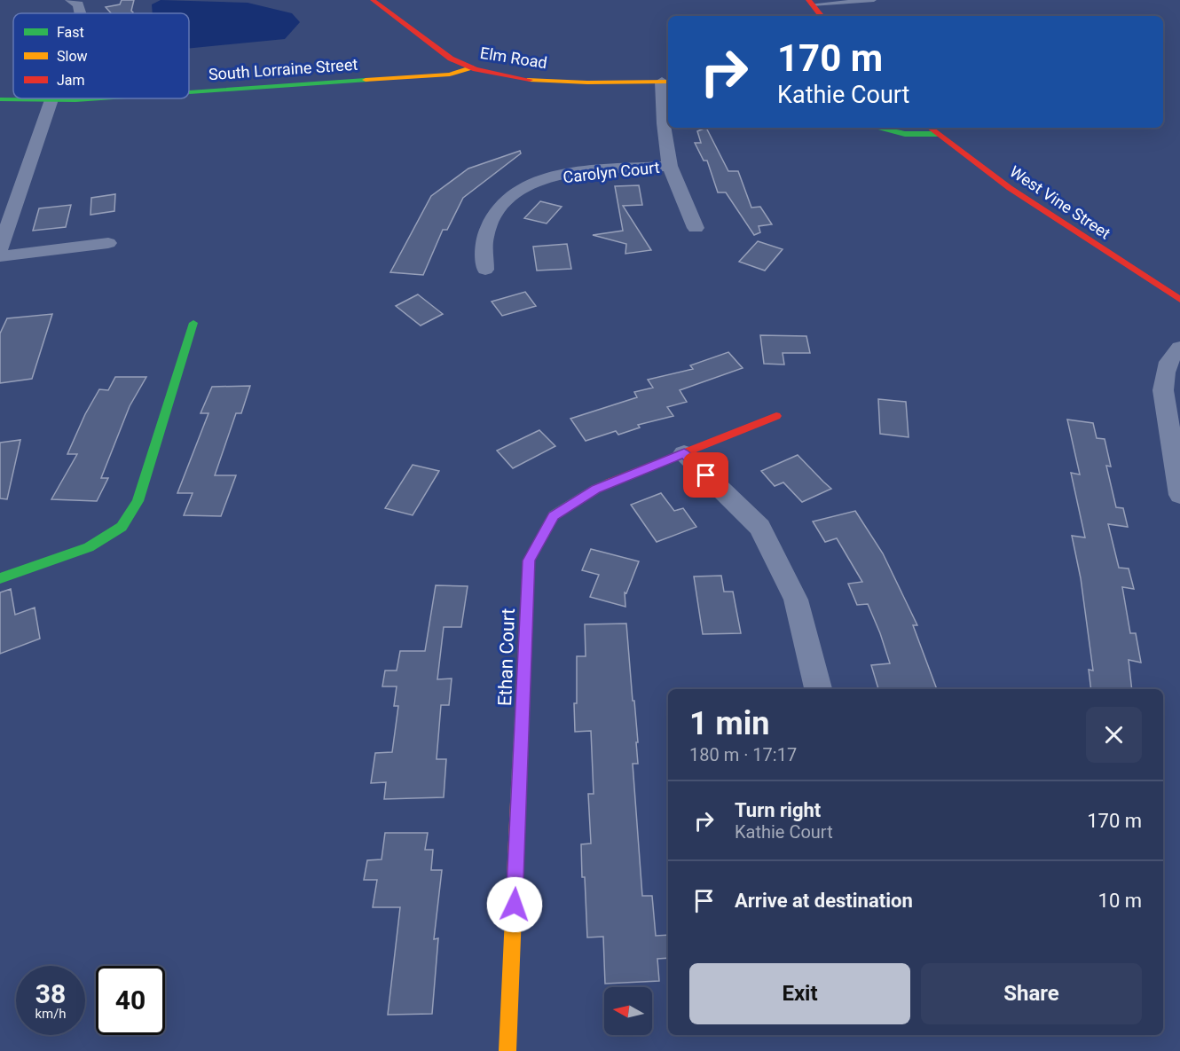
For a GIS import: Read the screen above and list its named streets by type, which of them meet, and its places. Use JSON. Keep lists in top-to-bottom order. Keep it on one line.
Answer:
{"streets":{"street":["Elm Road","South Lorraine Street","Carolyn Court","West Vine Street","Ethan Court"]},"crossings":[["Elm Road","South Lorraine Street"]],"legend":["Fast","Slow","Jam"],"north":"left","page":{"turn":["170 m","Kathie Court"],"heading":["1 min","180 m · 17:17"],"list":[{"name":"Turn right","note":"Kathie Court","value":"170 m"},{"name":"Arrive at destination","value":"10 m"}],"buttons":["Exit","Share"],"speed":"38 km/h","limit":"40"}}
